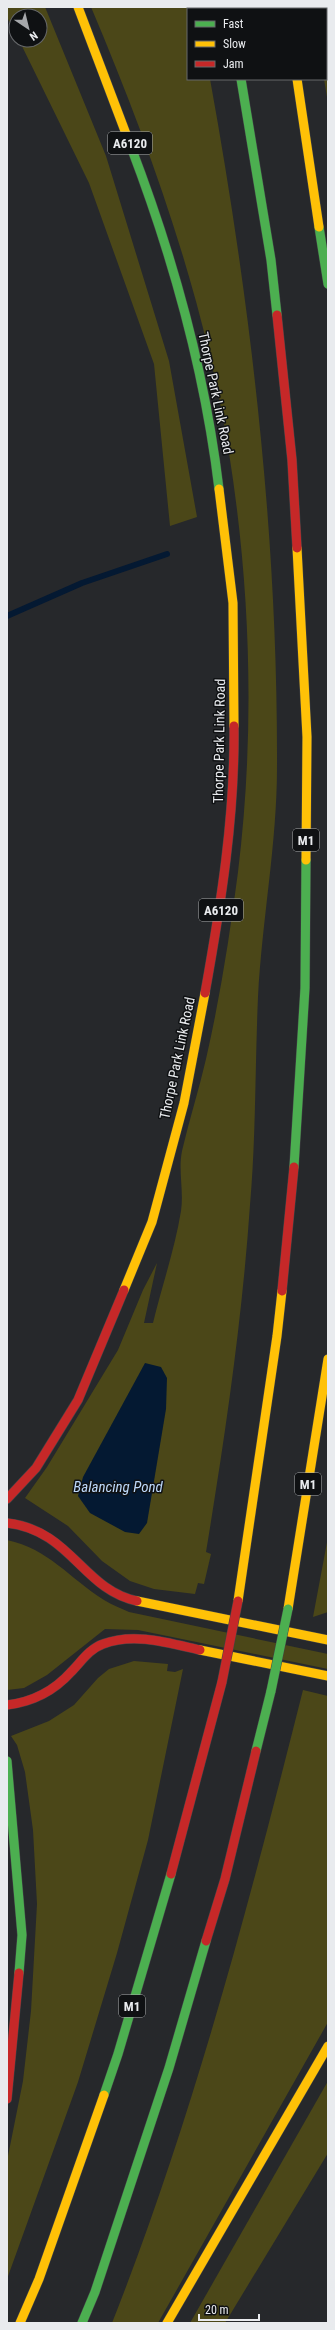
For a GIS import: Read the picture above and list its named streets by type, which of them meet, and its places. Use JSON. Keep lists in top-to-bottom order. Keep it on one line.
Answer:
{"streets":{"highway":["A6120","Thorpe Park Link Road","M1"]},"water":["Balancing Pond"],"legend":["Fast","Slow","Jam"],"scale_bar":"20 m","north":"bottom right"}
